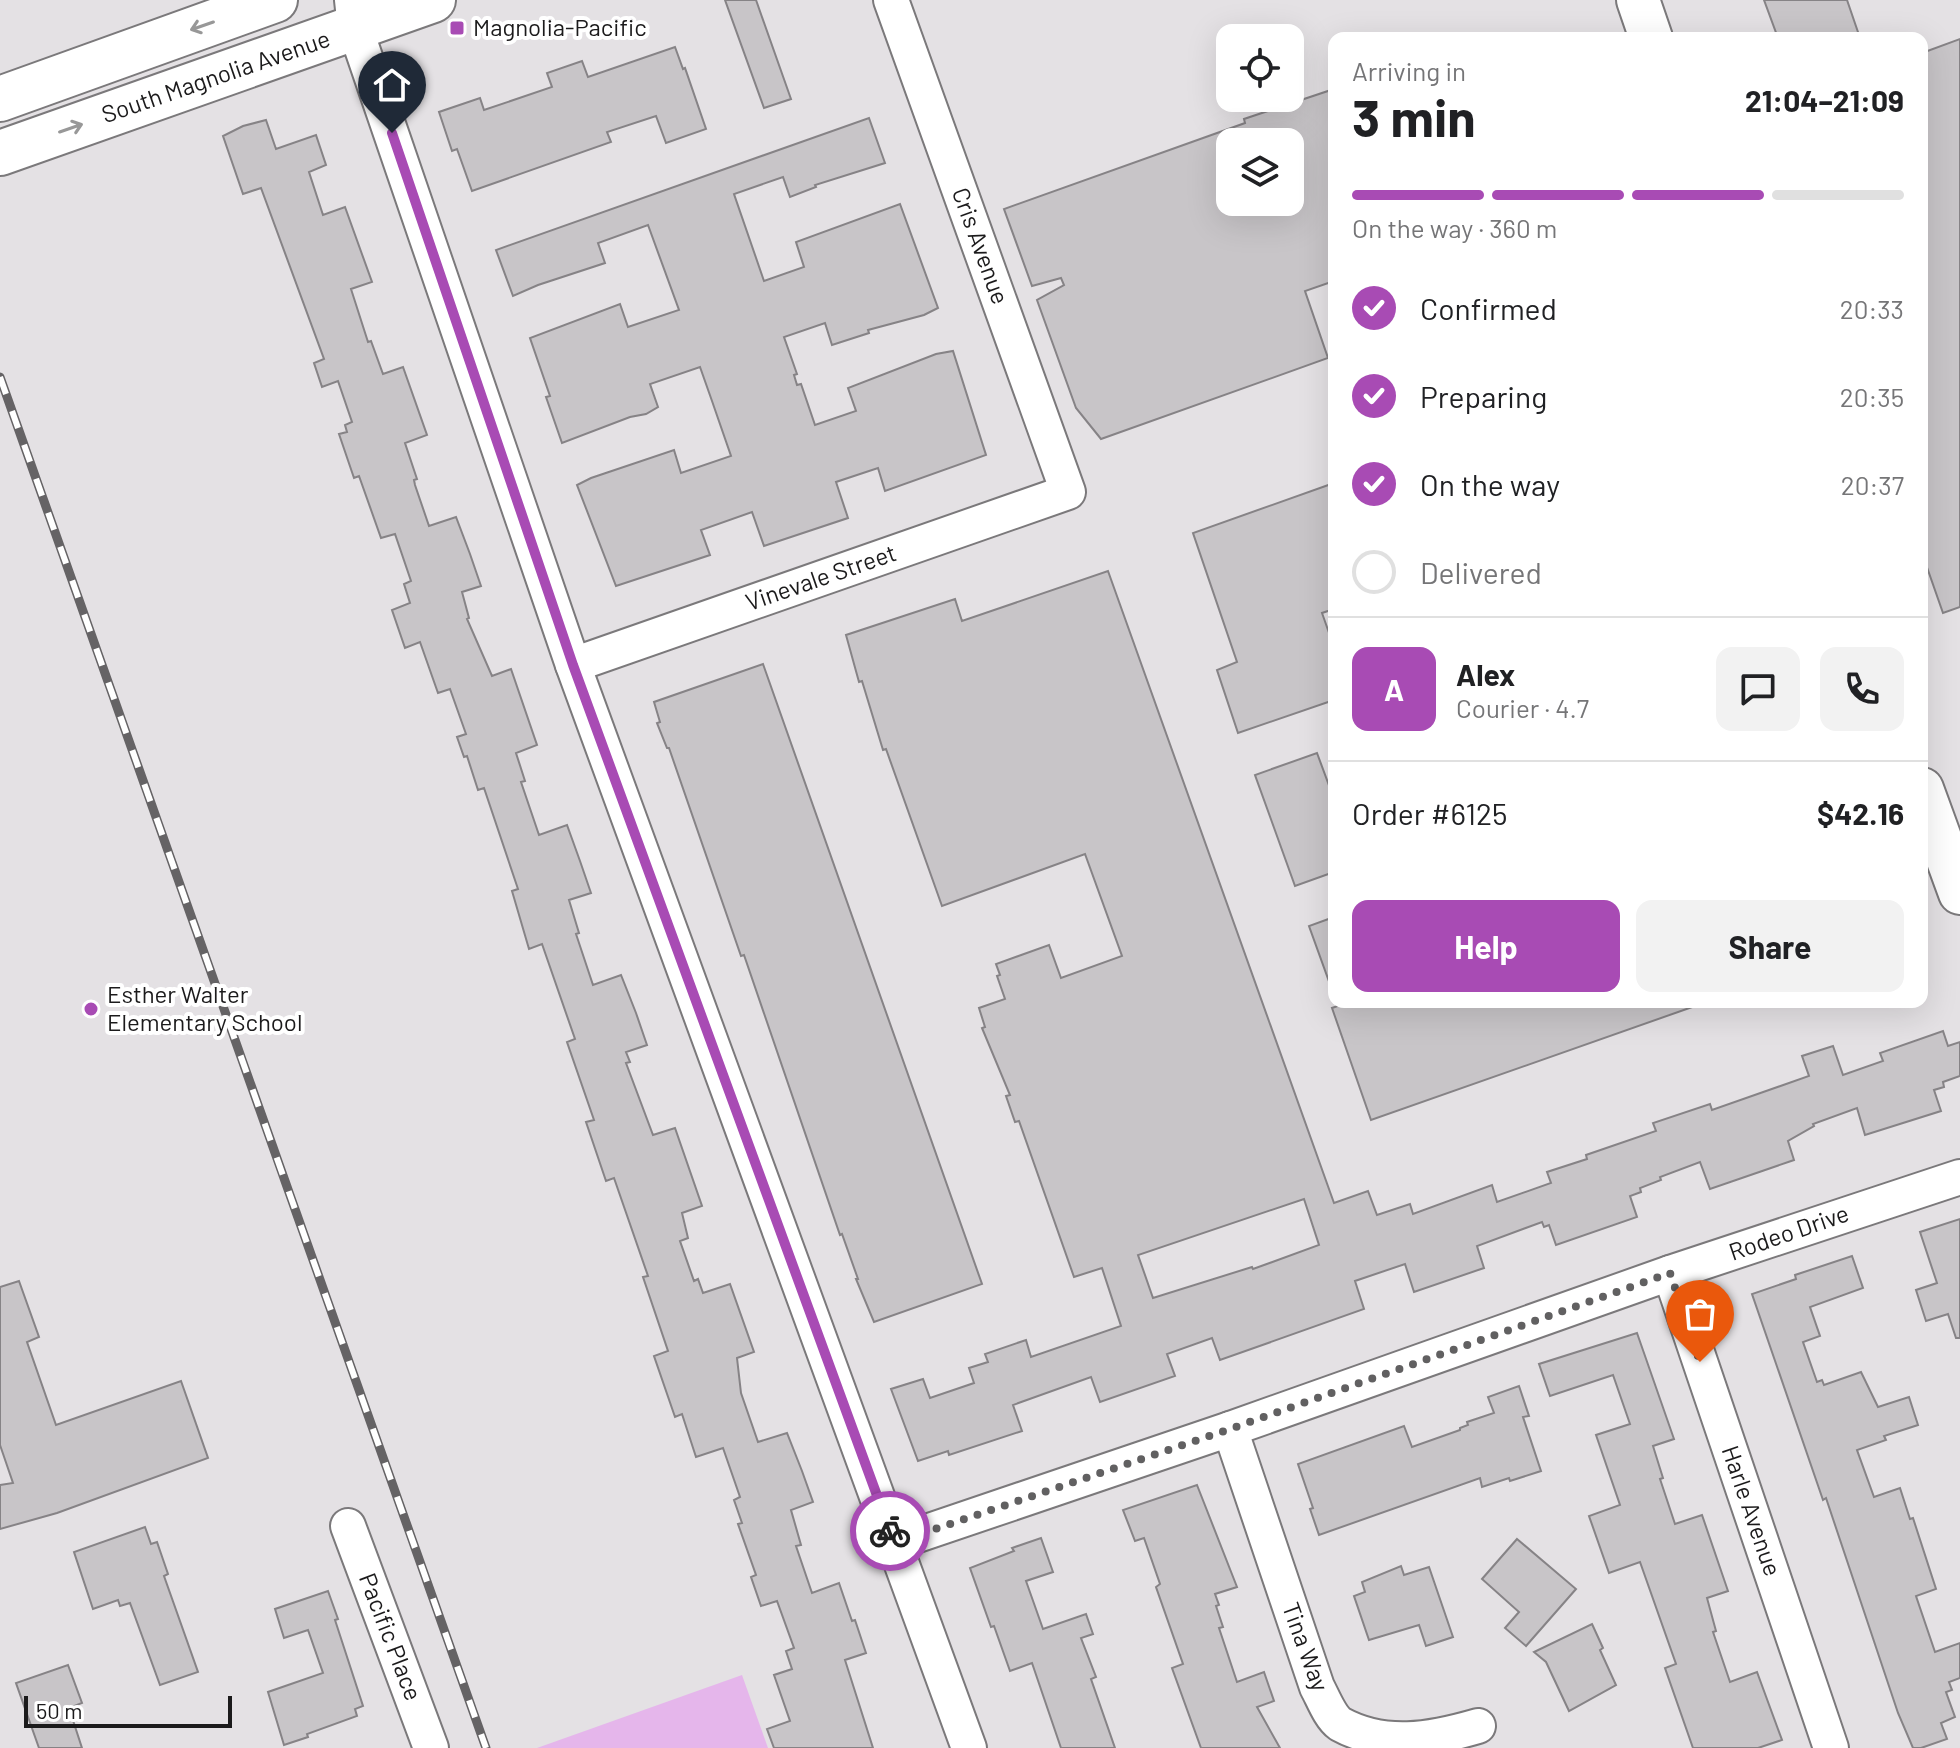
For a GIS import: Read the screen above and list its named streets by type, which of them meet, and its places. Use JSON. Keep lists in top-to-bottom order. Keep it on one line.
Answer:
{"streets":{"main road":["South Magnolia Avenue"],"street":["Cris Avenue","Vinevale Street","Rodeo Drive","Harle Avenue","Pacific Place","Tina Way"]},"crossings":[["Cris Avenue","Vinevale Street"],["Rodeo Drive","Harle Avenue"],["Rodeo Drive","Tina Way"]],"places":{"transit":["Magnolia-Pacific"],"other":["Esther Walter Elementary School"]},"scale_bar":"50 m","page":{"heading":["3 min","Arriving in","21:04–21:09"],"panel":["Alex","Courier · 4.7","Order #6125","$42.16"],"bar":"On the way · 360 m","list":[["Confirmed","20:33"],["Preparing","20:35"],["On the way","20:37"],"Delivered"],"round":"A","buttons":["Help","Share"],"scale":"50 m"}}
